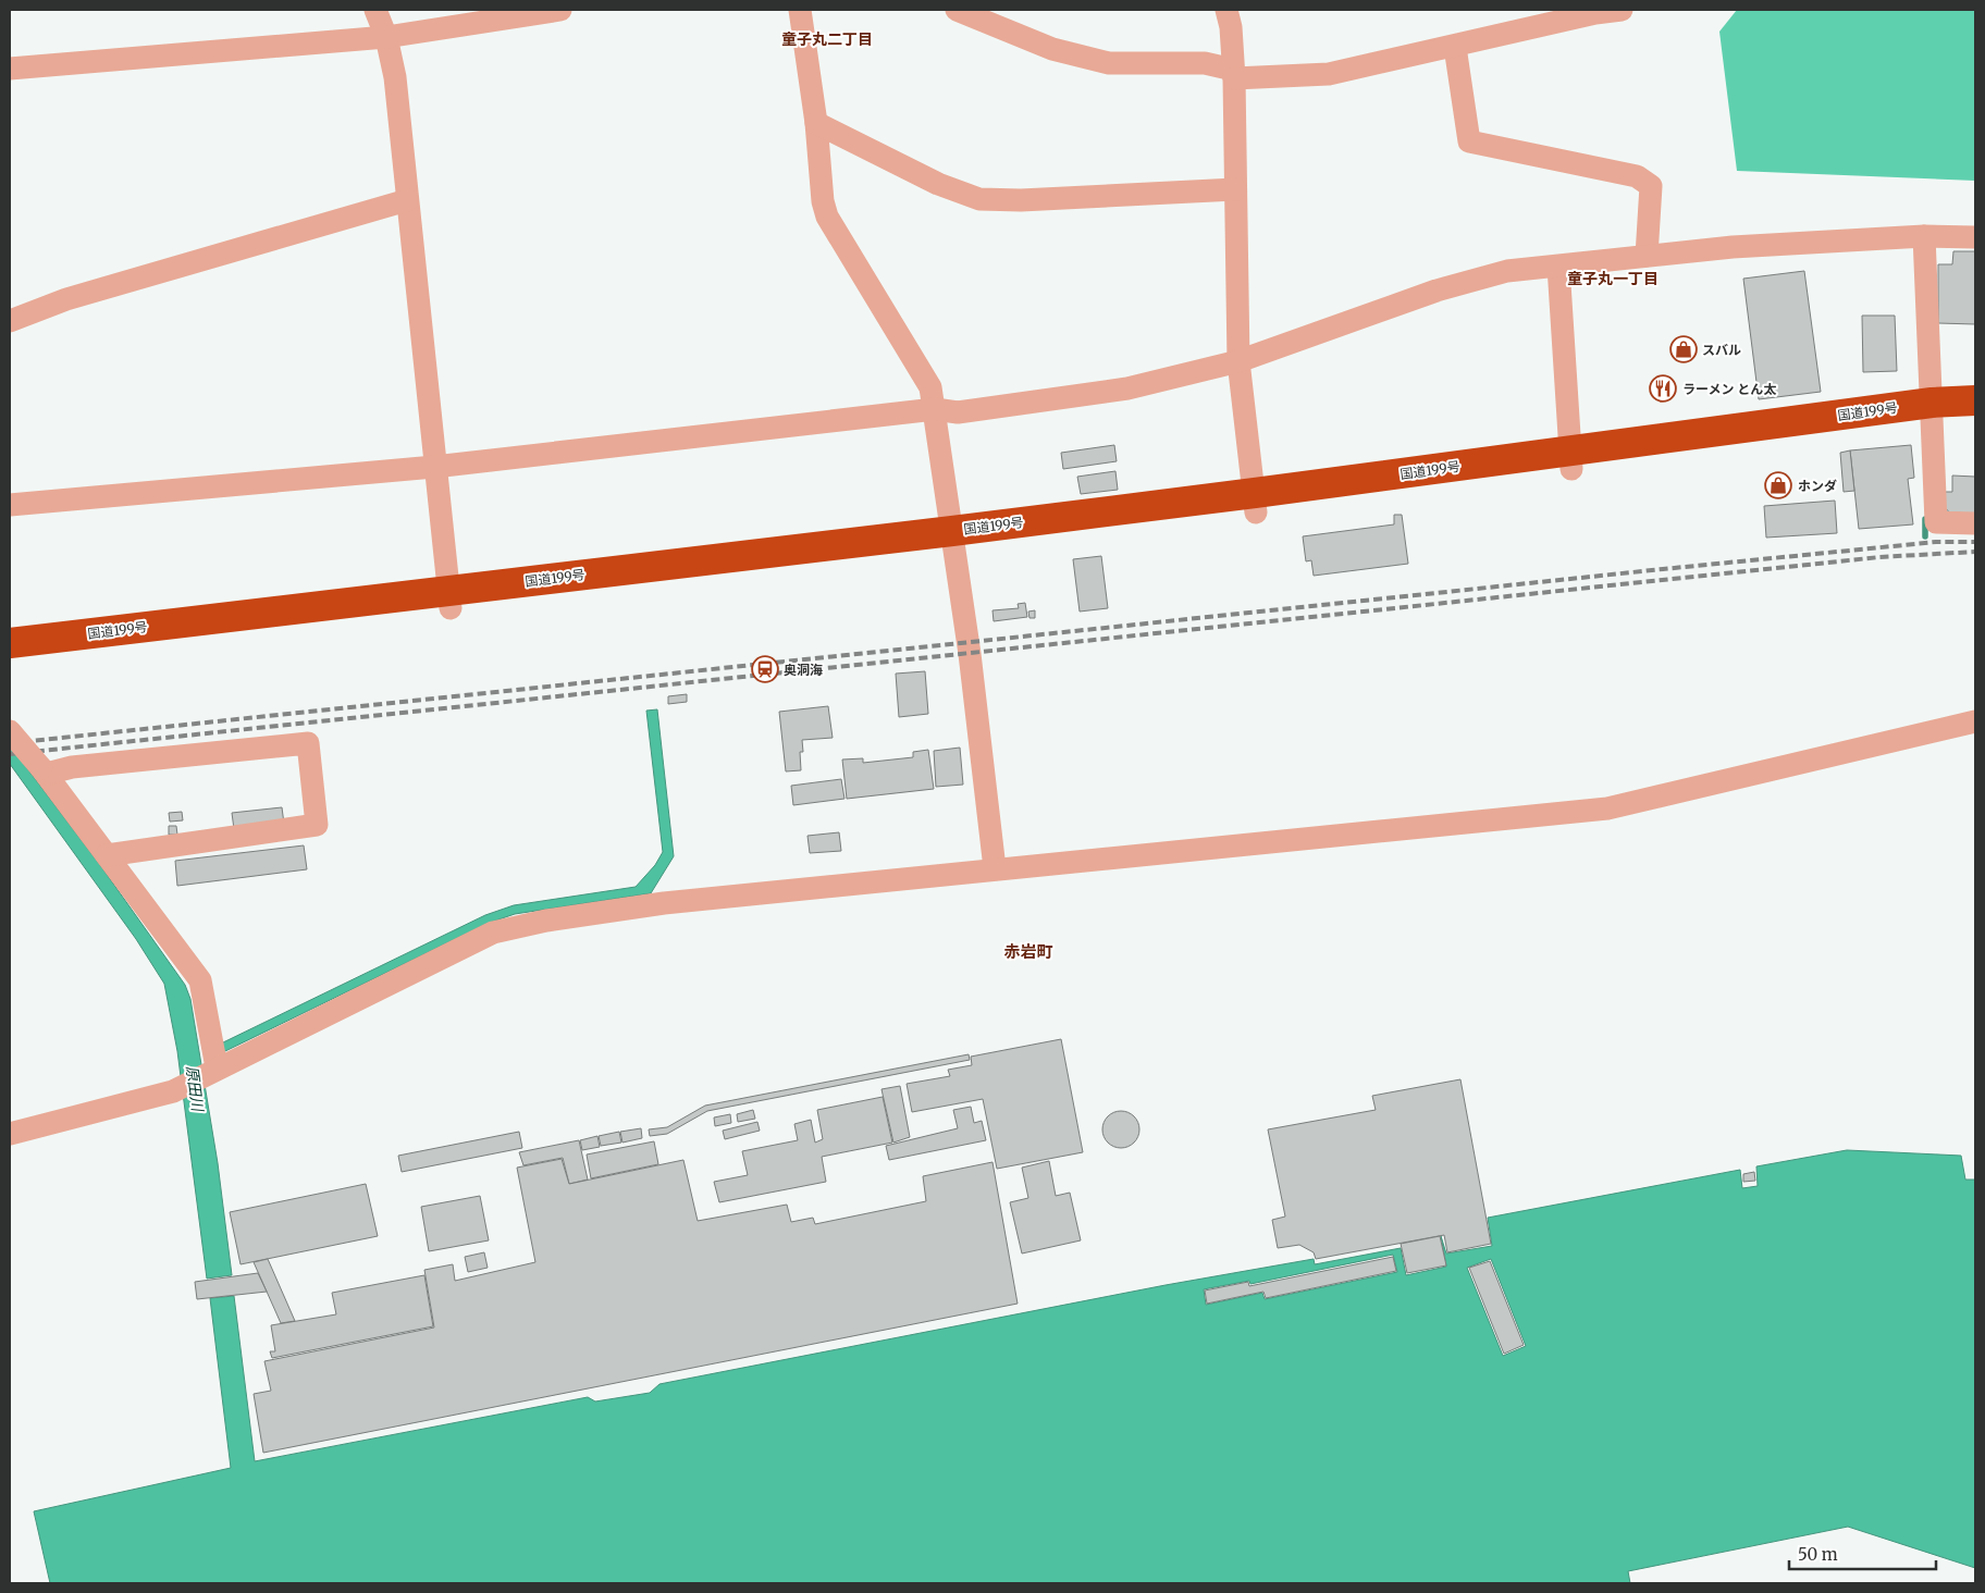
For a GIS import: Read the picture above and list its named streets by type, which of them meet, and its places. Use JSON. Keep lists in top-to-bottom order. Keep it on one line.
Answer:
{"streets":{"highway":["国道199号"]},"districts":["童子丸二丁目","童子丸一丁目","赤岩町"],"water":["原田川"],"places":{"shop":["スバル","ホンダ"],"restaurant":["ラーメン とん太"],"station":["奥洞海"]},"scale_bar":"50 m"}
